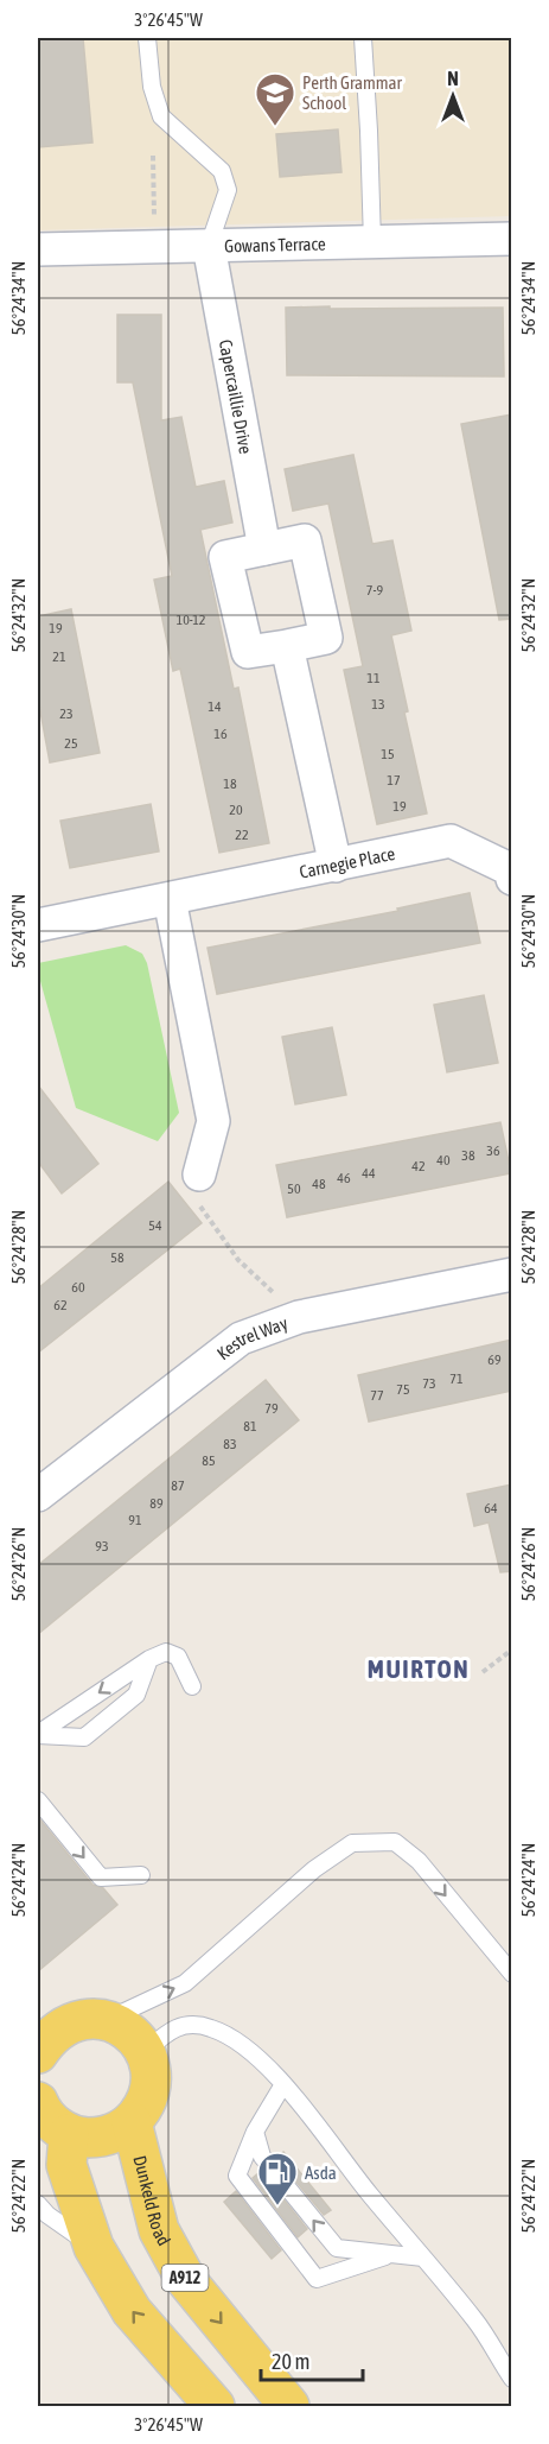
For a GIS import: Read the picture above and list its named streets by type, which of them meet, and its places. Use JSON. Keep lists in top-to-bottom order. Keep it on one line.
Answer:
{"streets":{"main road":["Dunkeld Road","A912"],"street":["Gowans Terrace","Capercaillie Drive","Carnegie Place","Kestrel Way"]},"crossings":[["Gowans Terrace","Capercaillie Drive"]],"districts":["MUIRTON"],"places":{"school or university":["Perth Grammar School"],"fuel station":["Asda"]},"house_numbers":["7-9","10-12","19","21","11","13","14","23","16","25","15","17","18","19","20","22","36","38","40","42","44","46","48","50","54","58","60","62","69","71","73","75","77","79","81","83","85","87","89","64","91","93"],"scale_bar":"20 m","north":"top","coordinates":["3°26'45\"W","56°24'34\"N","56°24'32\"N","56°24'30\"N","56°24'28\"N","56°24'26\"N","56°24'24\"N","56°24'22\"N"]}
